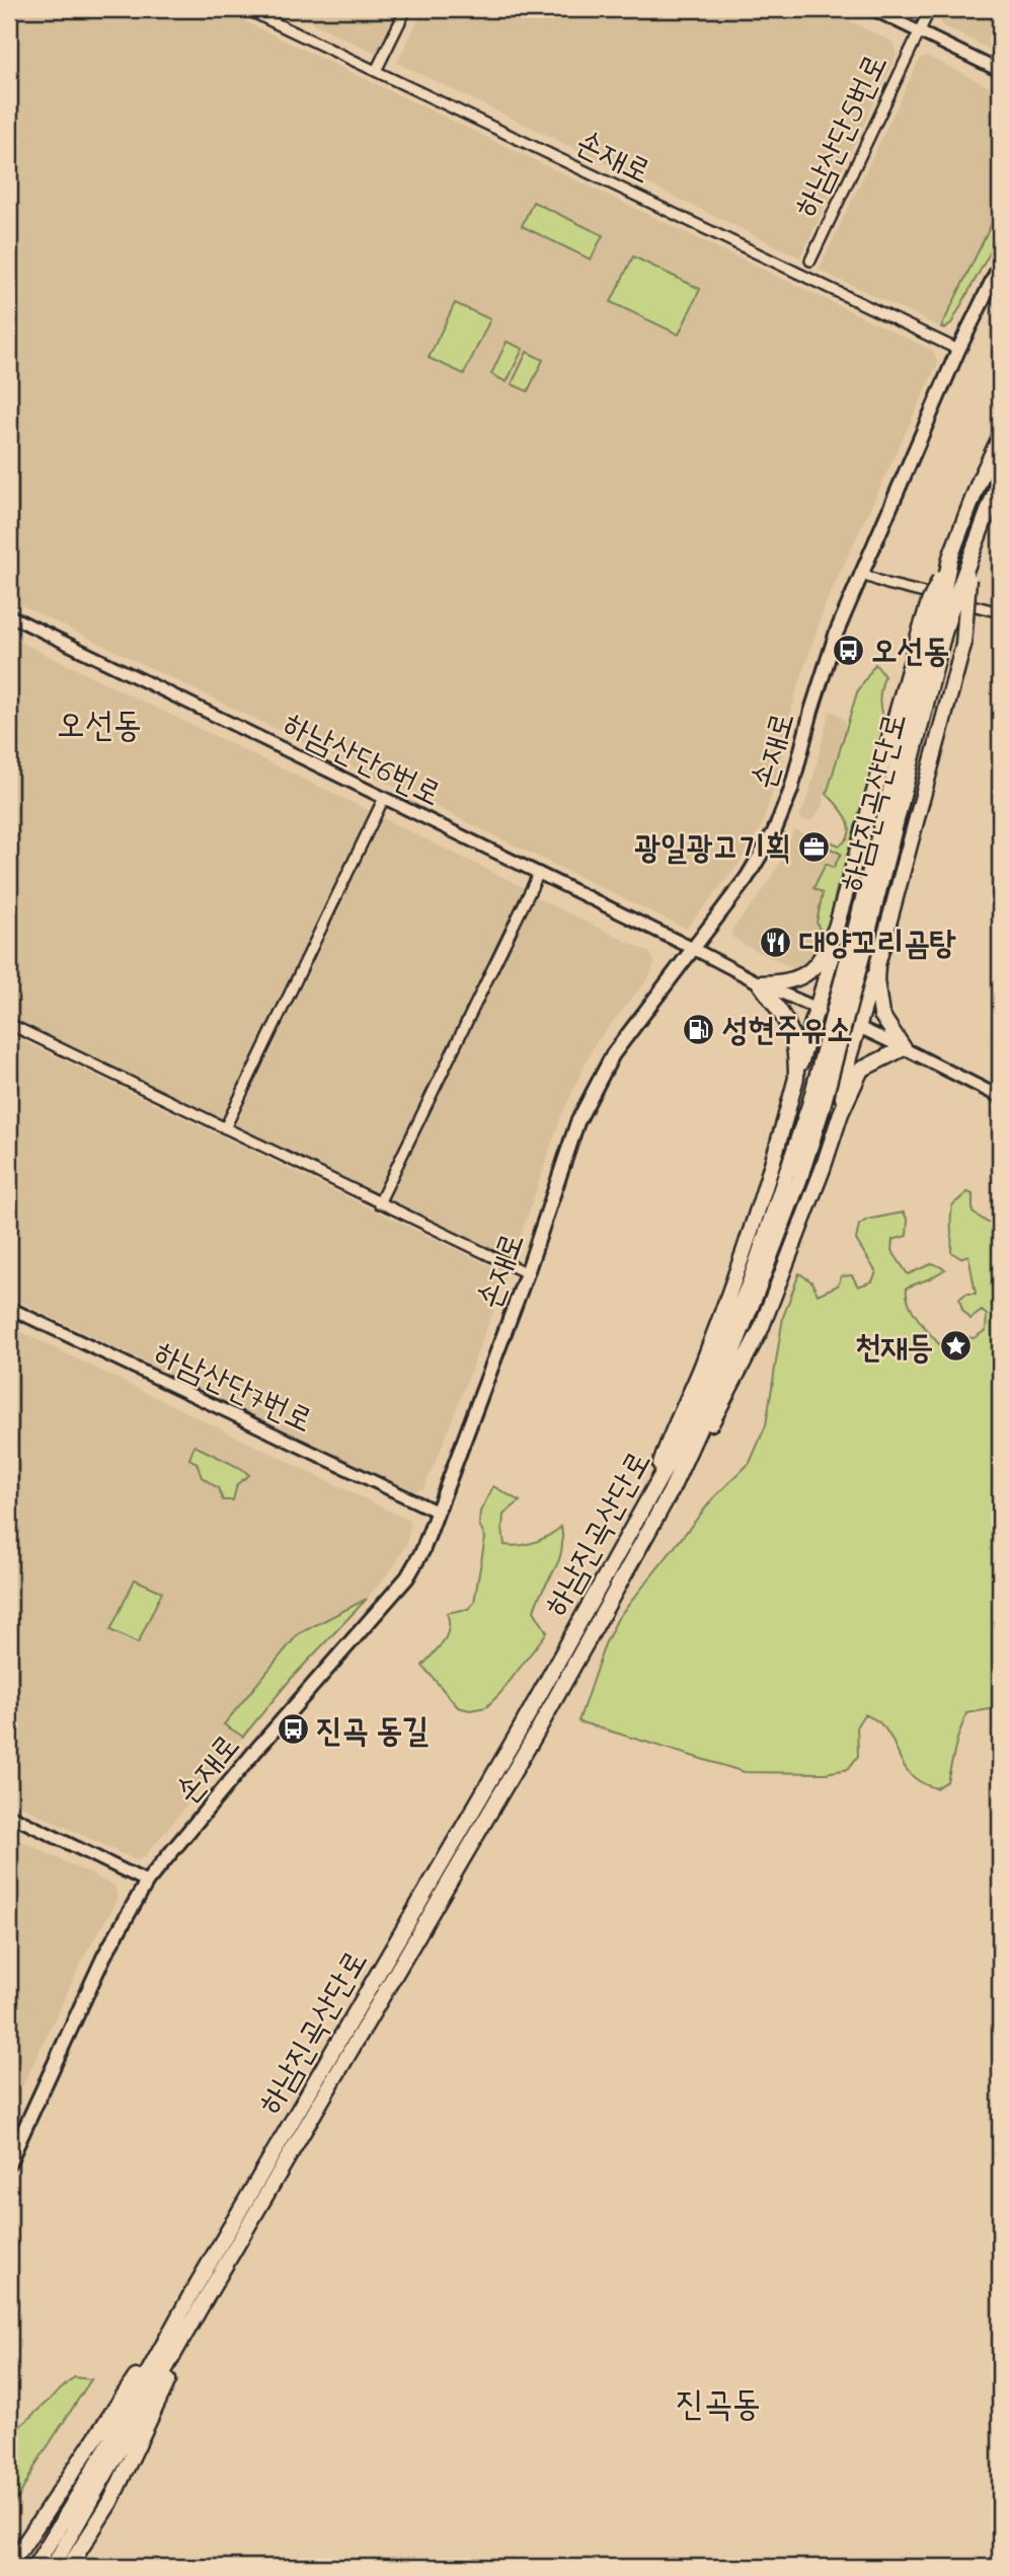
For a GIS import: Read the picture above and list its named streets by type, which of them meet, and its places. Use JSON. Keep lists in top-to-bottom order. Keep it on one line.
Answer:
{"streets":{"highway":["하남진곡산단로"],"main road":["손재로"],"street":["하남산단5번로","하남산단6번로","하남산단7번로"]},"crossings":[["손재로","하남산단6번로"],["손재로","하남산단7번로"]],"districts":["오선동","진곡동"],"places":{"bus stop":["오선동","진곡 동길"],"office":["광일광고기획"],"restaurant":["대양꼬리곰탕"],"fuel station":["성현주유소"],"place":["천재등"]}}
